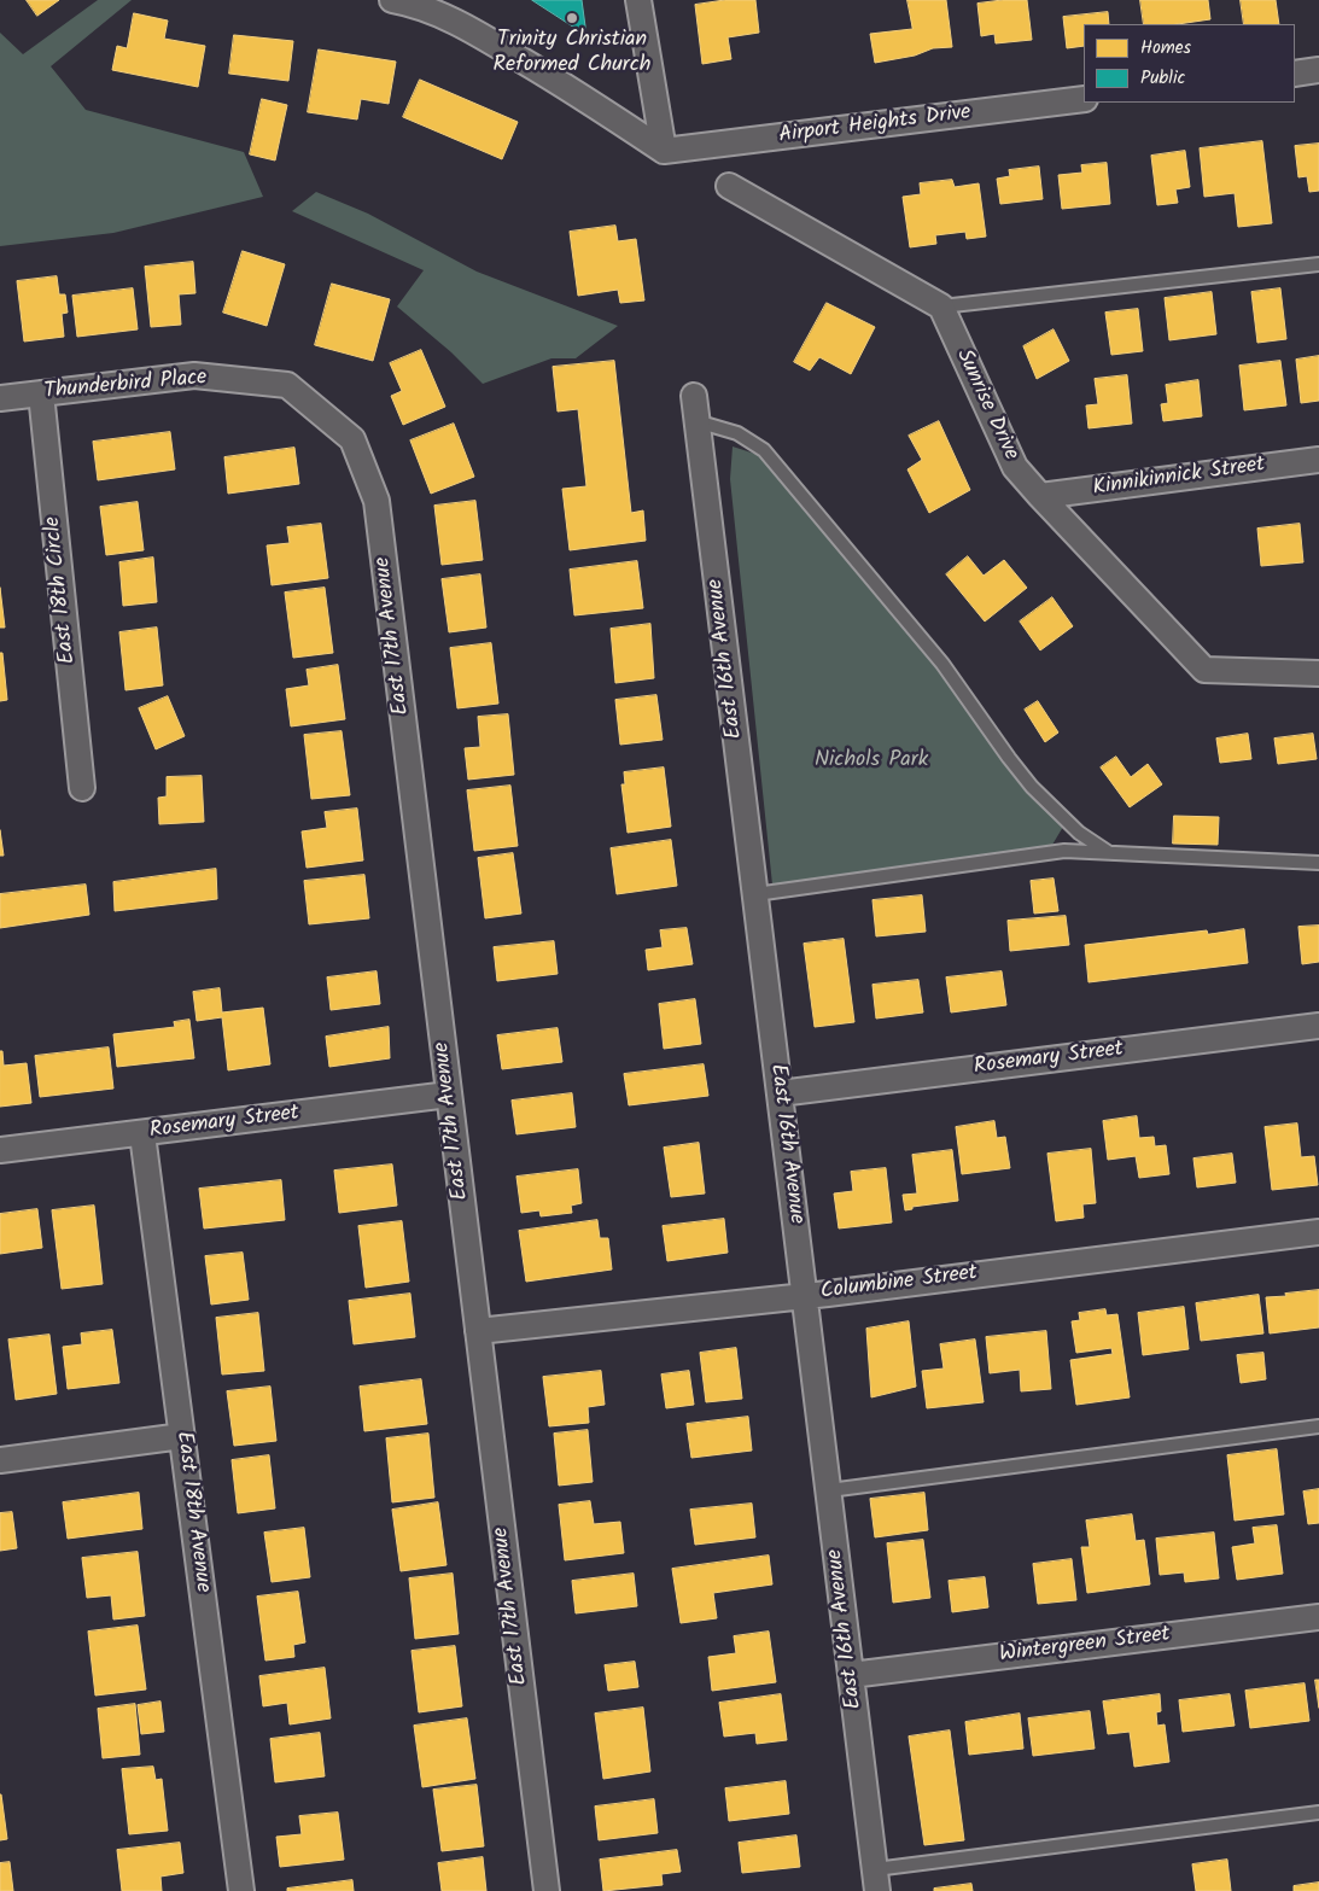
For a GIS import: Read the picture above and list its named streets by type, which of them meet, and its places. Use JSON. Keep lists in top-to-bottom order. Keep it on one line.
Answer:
{"streets":{"street":["Airport Heights Drive","Thunderbird Place","Sunrise Drive","Kinnikinnick Street","East 18th Circle","East 17th Avenue","East 16th Avenue","Rosemary Street","Columbine Street","East 18th Avenue","Wintergreen Street"]},"crossings":[["Thunderbird Place","East 18th Circle"],["Thunderbird Place","East 17th Avenue"],["Sunrise Drive","Kinnikinnick Street"],["East 17th Avenue","Rosemary Street"],["East 17th Avenue","Columbine Street"],["East 16th Avenue","Rosemary Street"],["East 16th Avenue","Columbine Street"],["East 16th Avenue","Wintergreen Street"],["Rosemary Street","East 18th Avenue"]],"parks":["Nichols Park"],"places":["Trinity Christian Reformed Church"],"legend":["Homes","Public"]}
